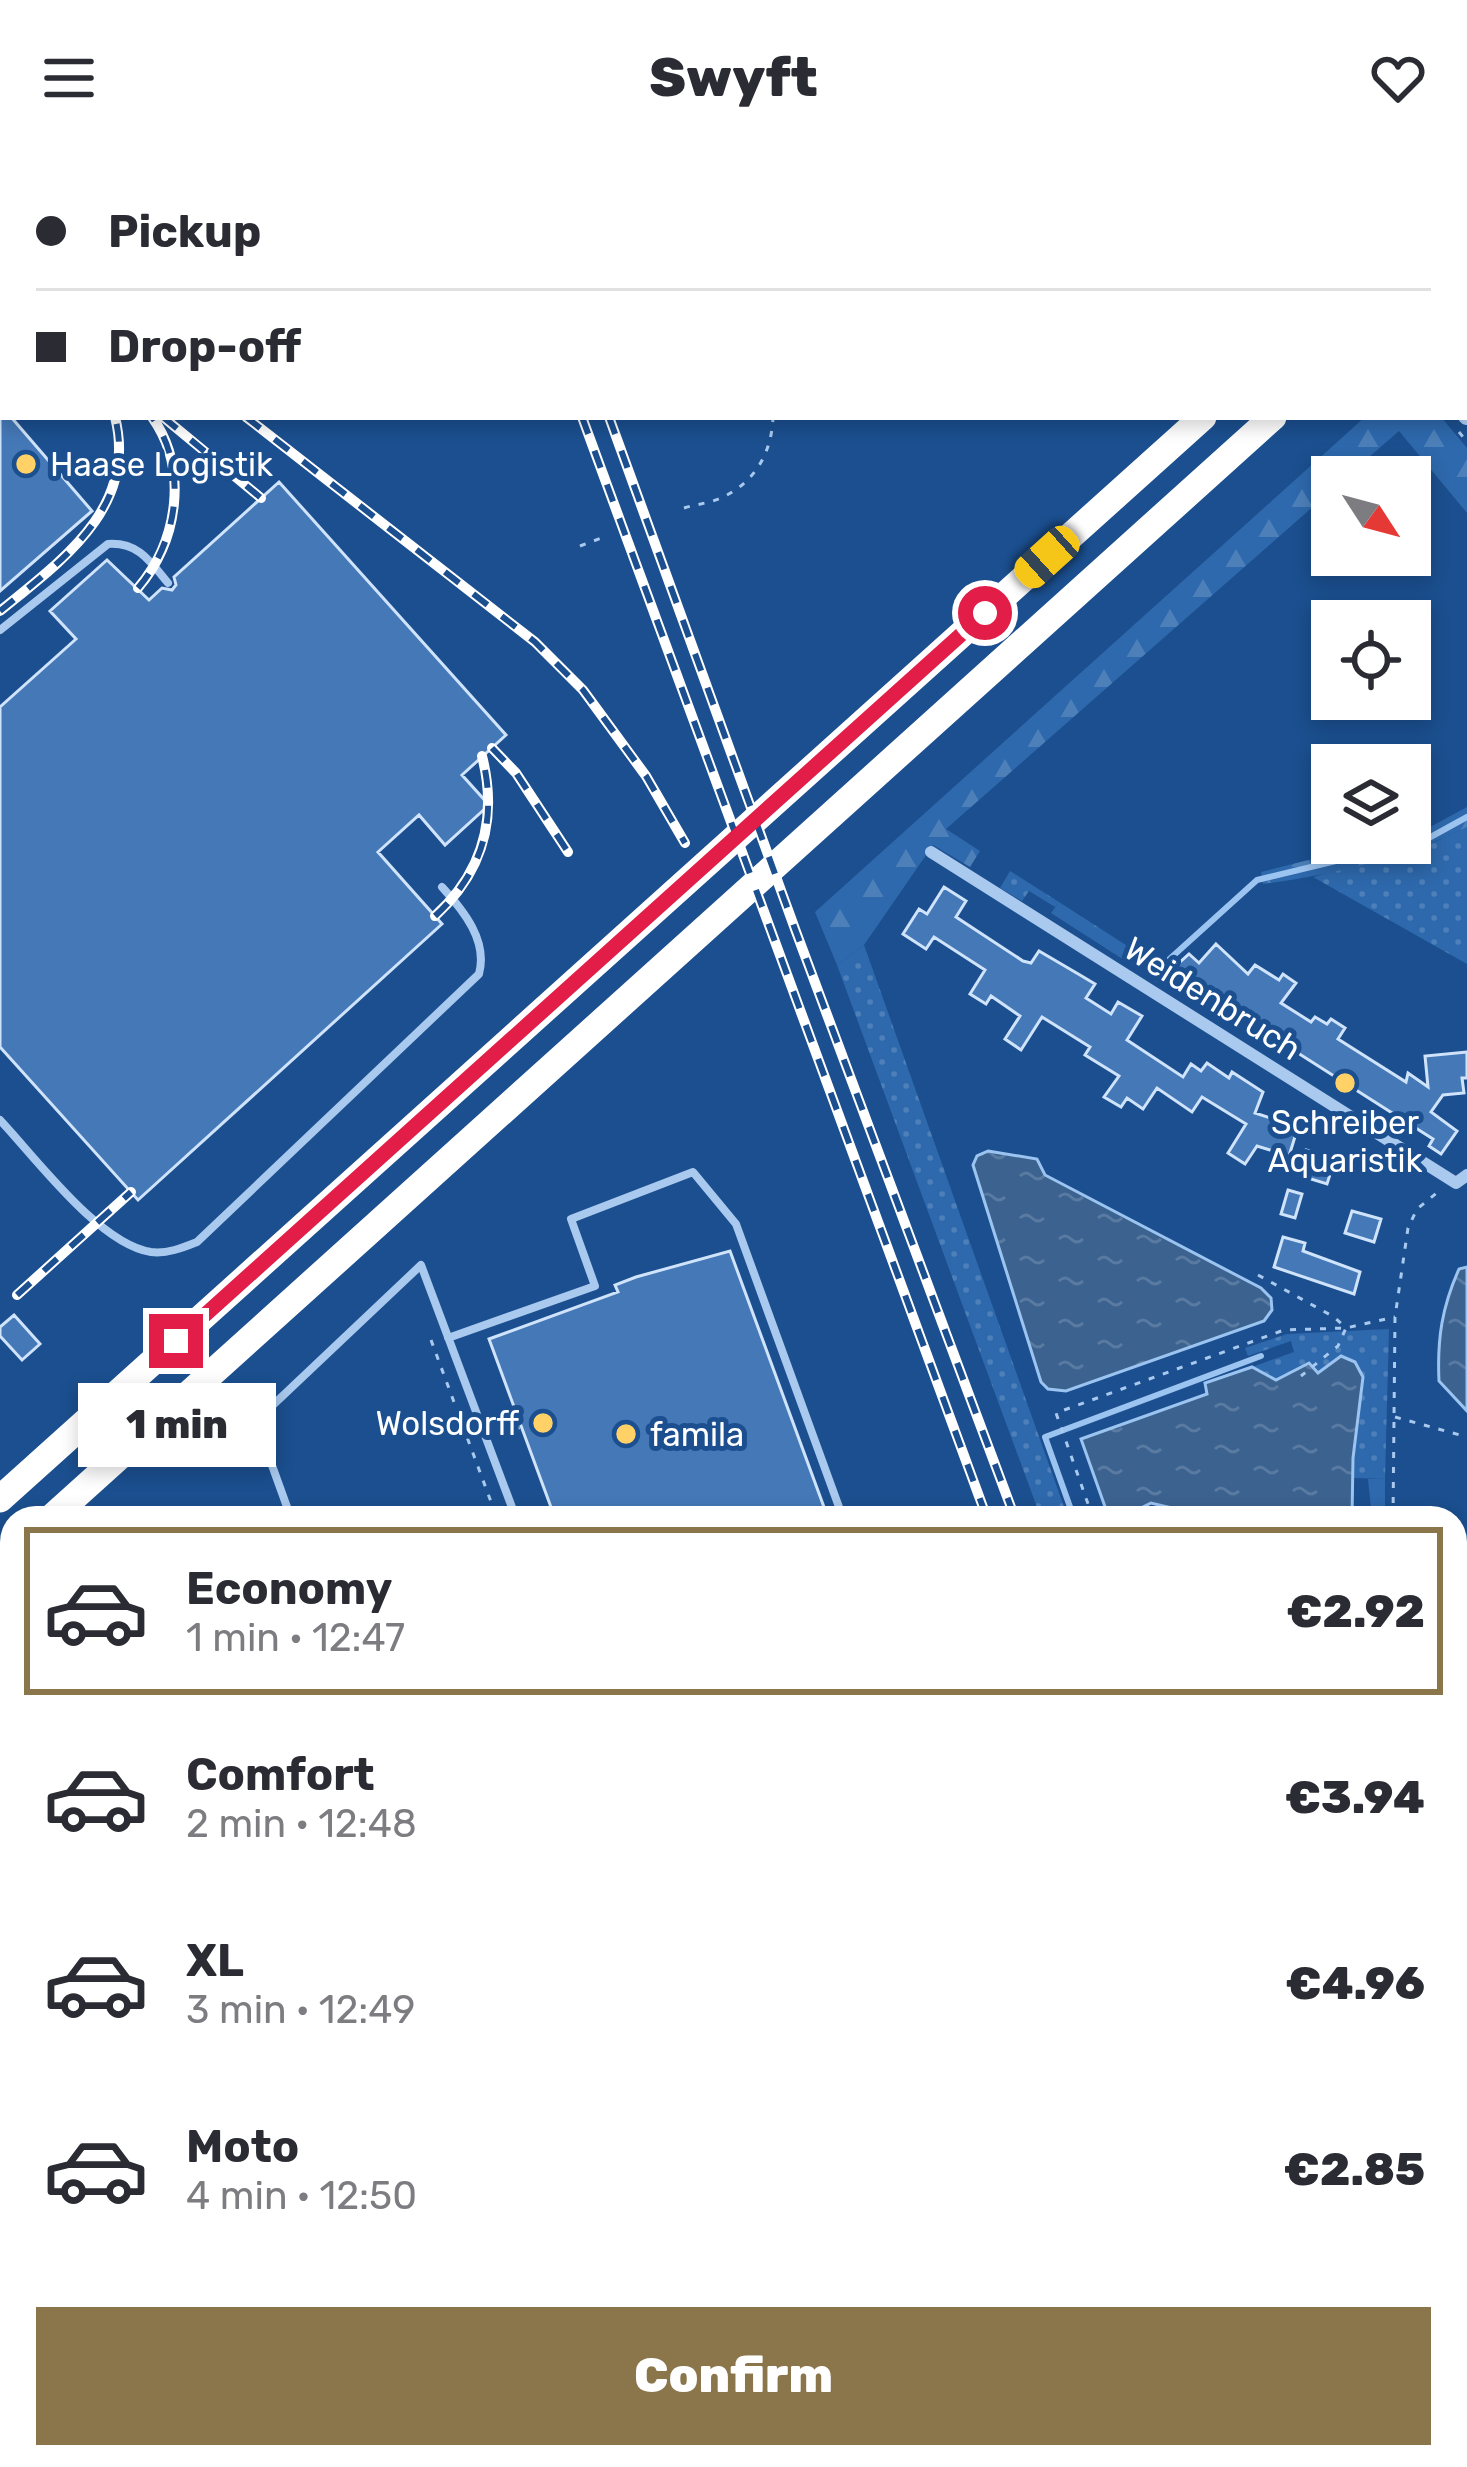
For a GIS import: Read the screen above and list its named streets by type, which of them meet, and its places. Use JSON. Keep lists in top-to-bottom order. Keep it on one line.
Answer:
{"streets":{"street":["Weidenbruch"]},"places":["Haase Logistik","Schreiber Aquaristik","Wolsdorff","famila"],"north":"bottom right","page":{"header":"Swyft","banner":["Pickup","Drop-off"],"bubble":"1 min","list":[{"name":"Economy","note":"1 min · 12:47","value":"€2.92"},{"name":"Comfort","note":"2 min · 12:48","value":"€3.94"},{"name":"XL","note":"3 min · 12:49","value":"€4.96"},{"name":"Moto","note":"4 min · 12:50","value":"€2.85"}],"buttons":"Confirm"}}
